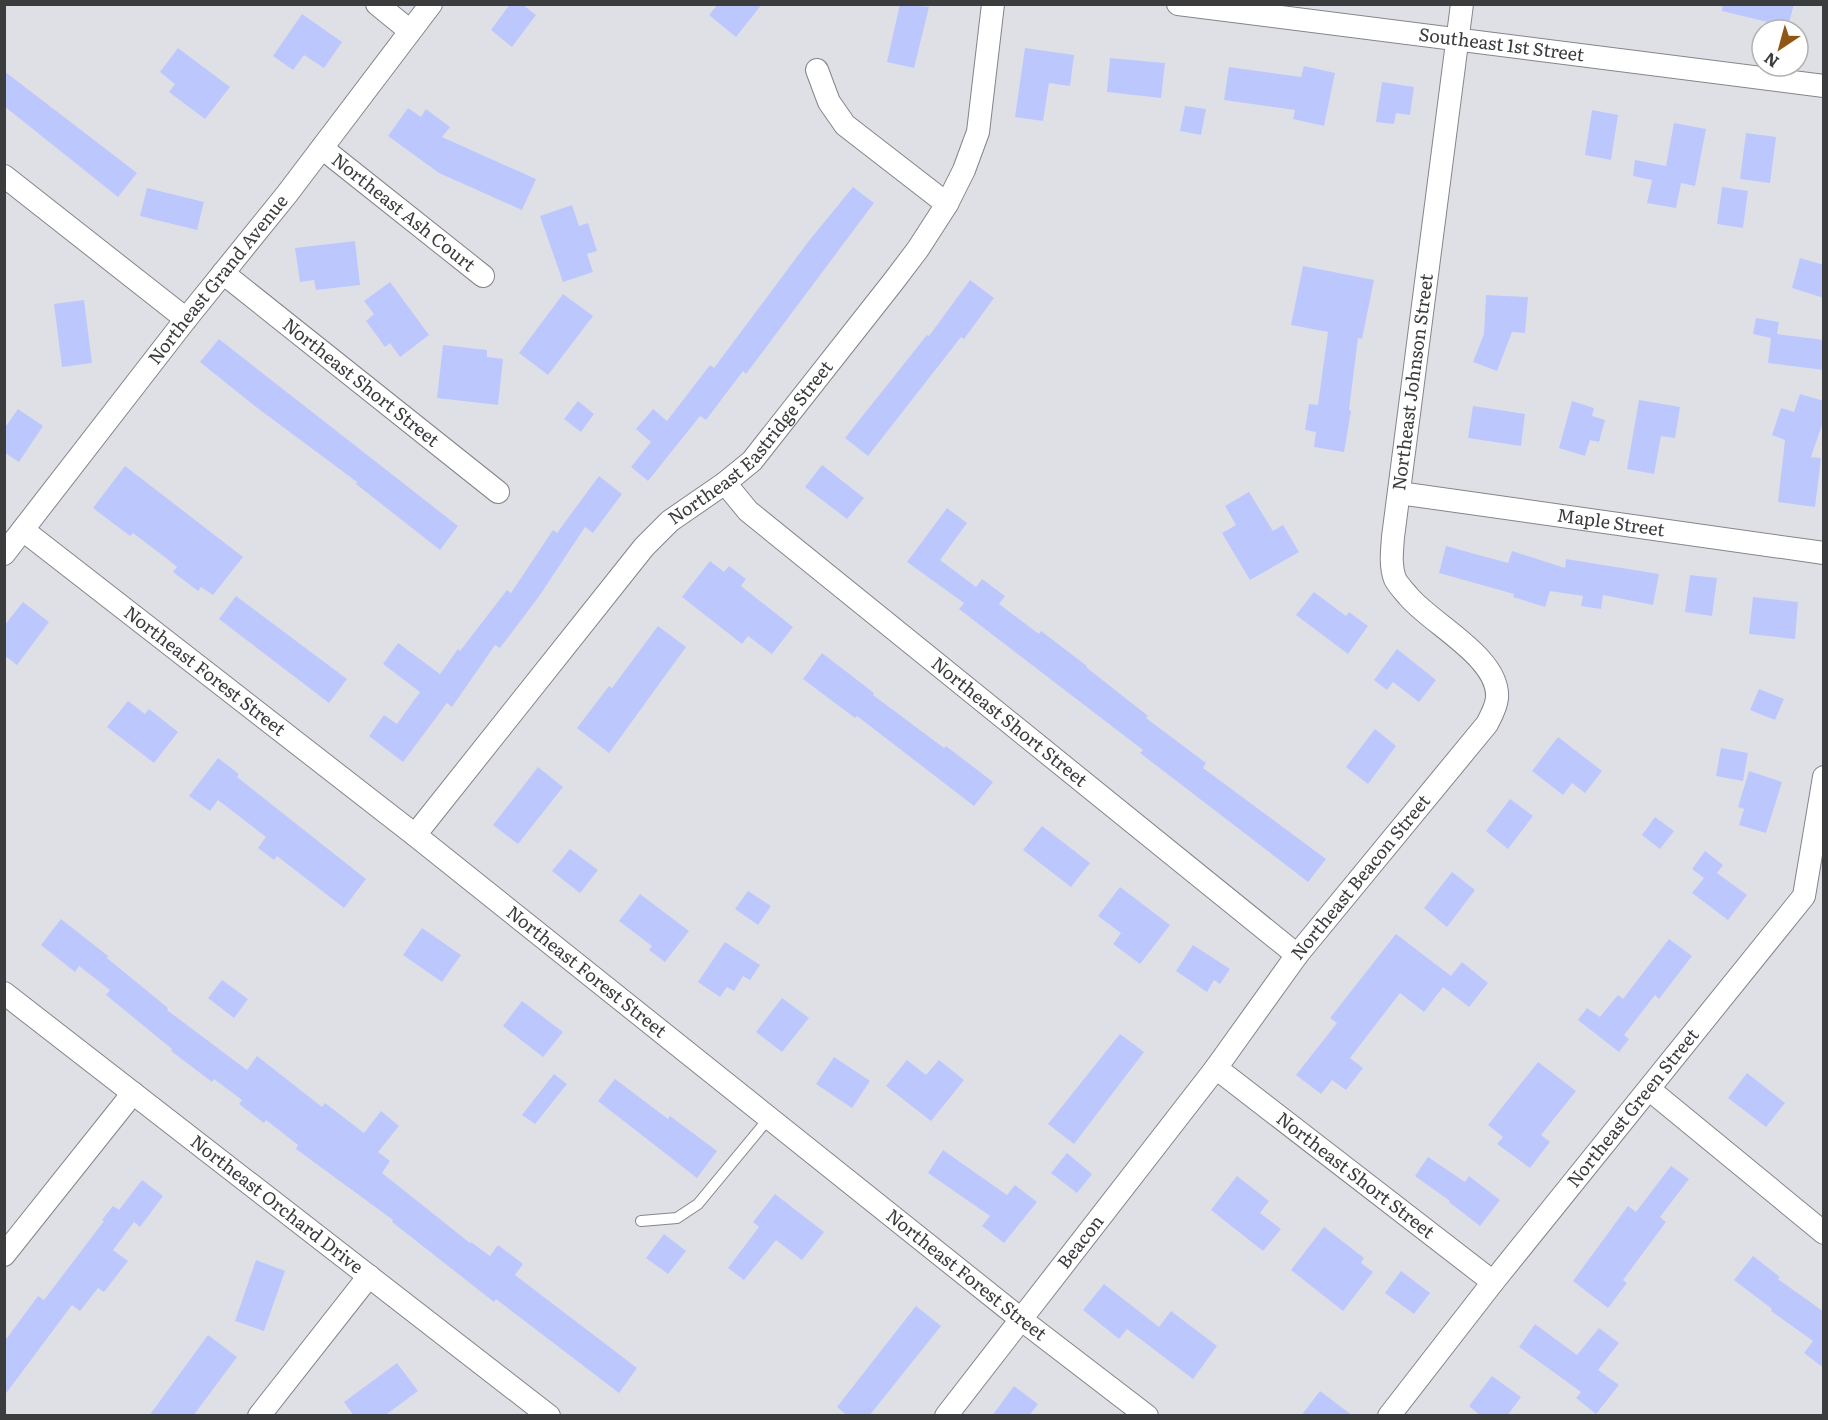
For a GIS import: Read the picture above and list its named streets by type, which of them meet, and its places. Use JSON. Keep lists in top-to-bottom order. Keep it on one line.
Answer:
{"streets":{"street":["Southeast 1st Street","Northeast Ash Court","Northeast Grand Avenue","Northeast Johnson Street","Northeast Short Street","Northeast Eastridge Street","Maple Street","Northeast Forest Street","Northeast Beacon Street","Northeast Green Street","Northeast Orchard Drive","Beacon"]},"crossings":[["Southeast 1st Street","Northeast Johnson Street"],["Northeast Ash Court","Northeast Grand Avenue"],["Northeast Grand Avenue","Northeast Short Street"],["Northeast Grand Avenue","Northeast Forest Street"],["Northeast Johnson Street","Maple Street"],["Northeast Johnson Street","Northeast Beacon Street"],["Northeast Short Street","Northeast Eastridge Street"],["Northeast Short Street","Northeast Beacon Street"],["Northeast Short Street","Northeast Green Street"],["Northeast Short Street","Beacon"],["Northeast Eastridge Street","Northeast Forest Street"],["Northeast Forest Street","Beacon"],["Northeast Beacon Street","Beacon"]],"north":"bottom left"}
